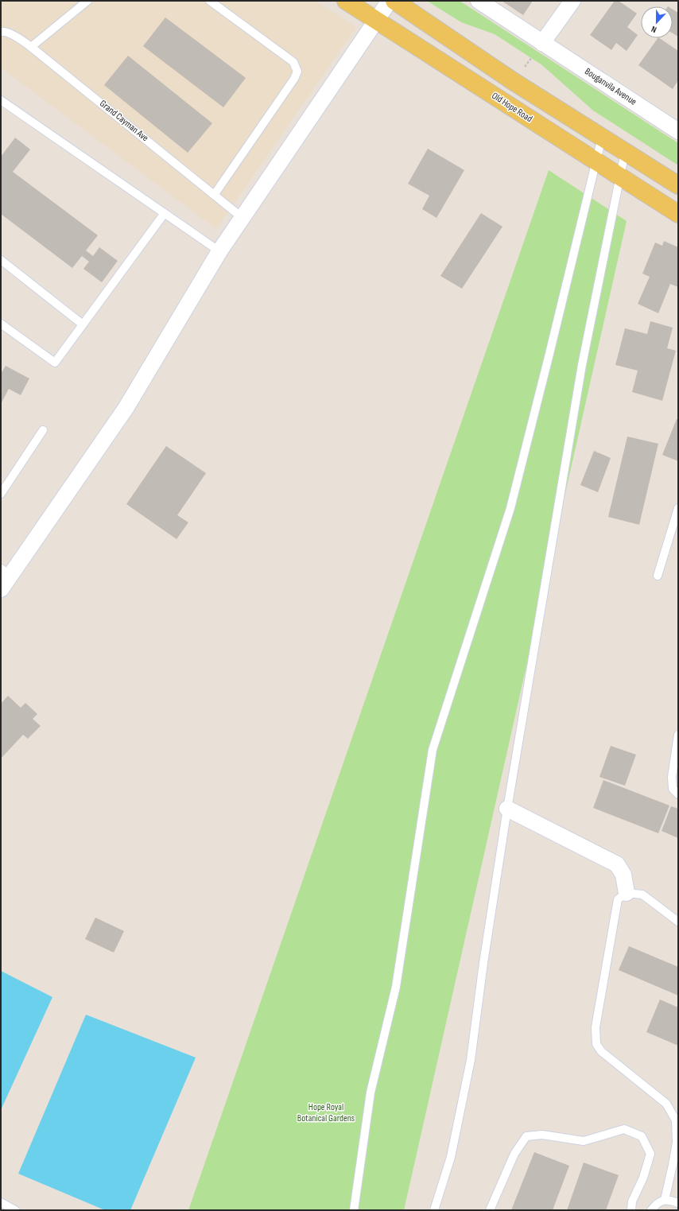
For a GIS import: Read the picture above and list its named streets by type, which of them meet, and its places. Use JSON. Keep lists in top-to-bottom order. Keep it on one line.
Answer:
{"streets":{"main road":["Old Hope Road"],"street":["Bouganvila Avenue"],"lane":["Grand Cayman Ave"]},"parks":["Hope Royal Botanical Gardens"],"north":"bottom"}
